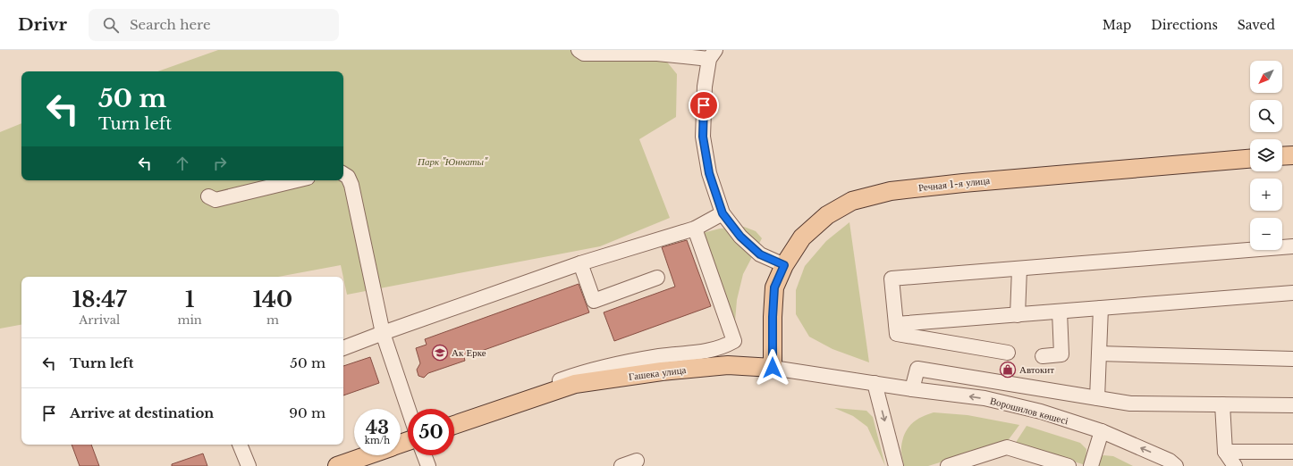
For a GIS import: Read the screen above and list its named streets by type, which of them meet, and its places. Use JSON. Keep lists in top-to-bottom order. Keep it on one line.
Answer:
{"streets":{"main road":["Речная 1-я улица","Гашека улица"],"street":["Ворошилов көшесі"]},"crossings":[["Речная 1-я улица","Гашека улица"],["Гашека улица","Ворошилов көшесі"]],"parks":["Парк \"Юннаты\""],"places":{"school or university":["Ак Ерке"],"shop":["Автокит"]},"north":"bottom left","page":{"header":"Drivr","search":"Search here","nav":["Map","Directions","Saved"],"map_buttons":["+","−"],"turn":["50 m","Turn left"],"eta":["18:47","Arrival","1","min","140","m"],"list":[{"name":"Turn left","value":"50 m"},{"name":"Arrive at destination","value":"90 m"}],"speed":"43 km/h","limit":"50"}}
